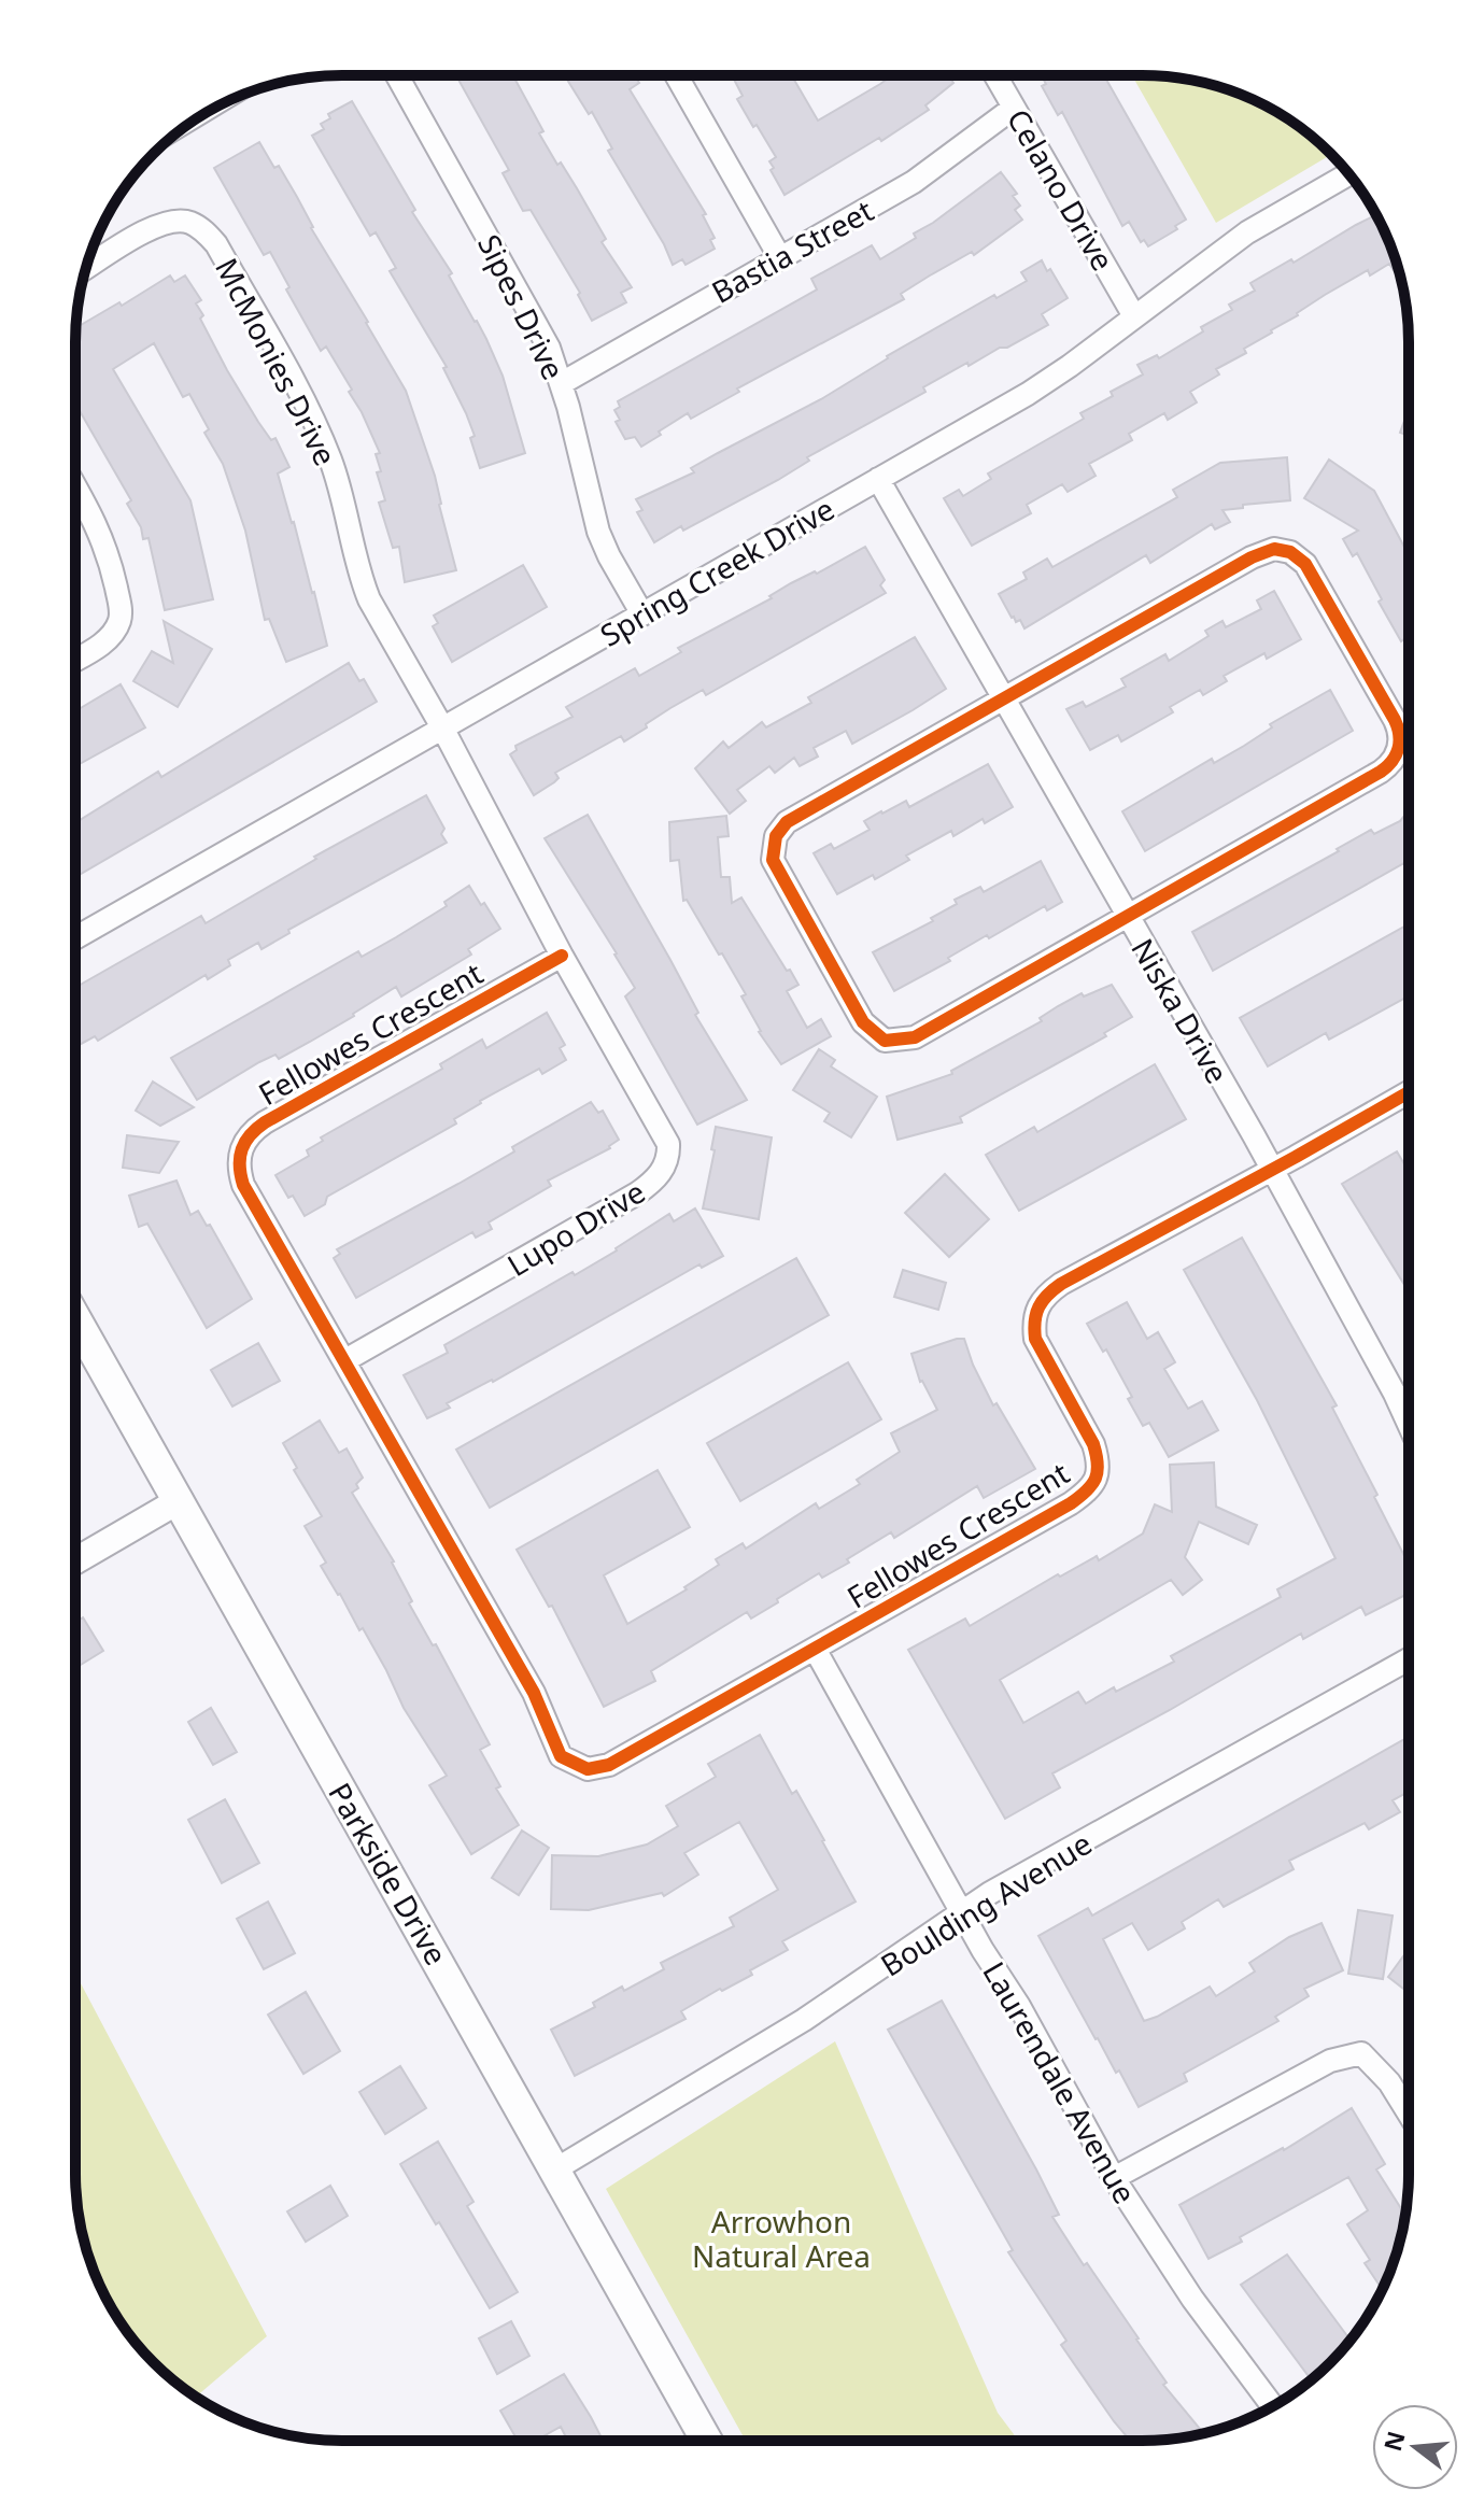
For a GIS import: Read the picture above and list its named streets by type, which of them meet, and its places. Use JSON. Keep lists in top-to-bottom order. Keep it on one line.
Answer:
{"streets":{"main road":["Parkside Drive"],"street":["Celano Drive","Bastia Street","Sipes Drive","McMonies Drive","Spring Creek Drive","Niska Drive","Fellowes Crescent","Lupo Drive","Boulding Avenue","Laurendale Avenue"]},"crossings":[["Celano Drive","Bastia Street"],["Celano Drive","Spring Creek Drive"],["Bastia Street","Sipes Drive"],["Sipes Drive","Spring Creek Drive"],["McMonies Drive","Spring Creek Drive"],["McMonies Drive","Lupo Drive"],["Spring Creek Drive","Niska Drive"],["Spring Creek Drive","Lupo Drive"],["Niska Drive","Fellowes Crescent"],["Fellowes Crescent","Lupo Drive"],["Fellowes Crescent","Laurendale Avenue"],["Parkside Drive","Boulding Avenue"],["Boulding Avenue","Laurendale Avenue"]],"parks":["Arrowhon Natural Area"],"north":"left"}
